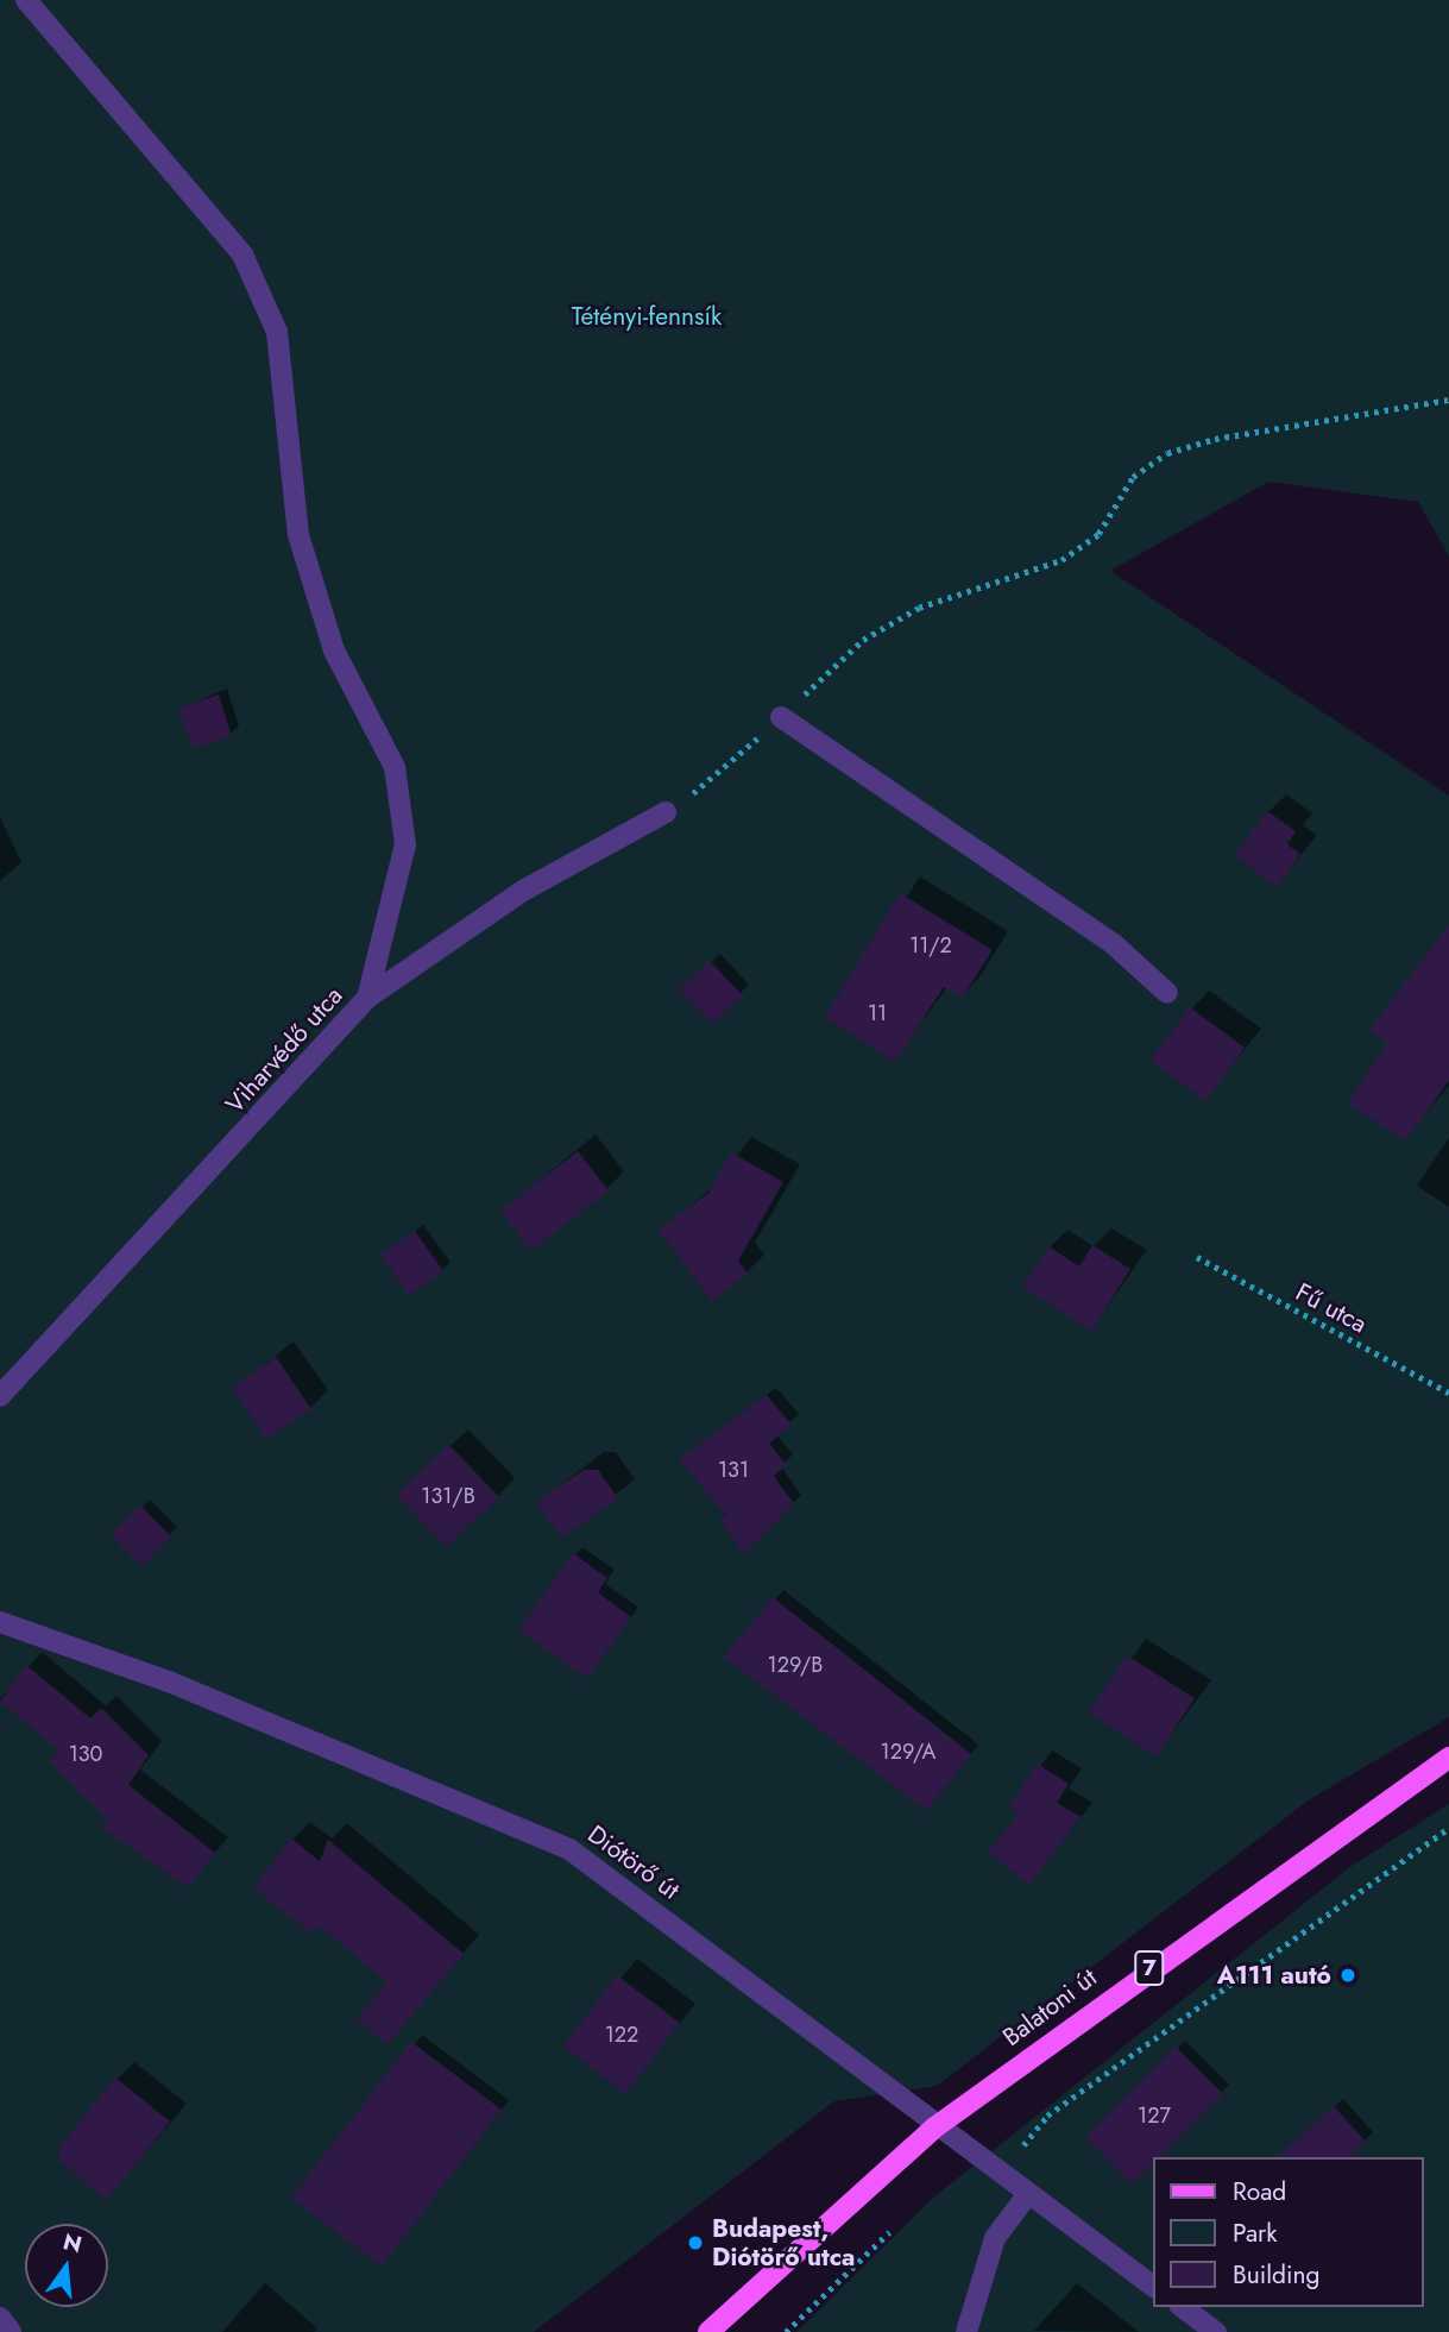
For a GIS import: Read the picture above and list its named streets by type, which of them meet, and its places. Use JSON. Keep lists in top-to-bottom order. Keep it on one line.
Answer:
{"streets":{"main road":["7","Balatoni út"],"street":["Viharvédő utca","Diótörő út"],"path":["Fű utca"]},"crossings":[["Diótörő út","Balatoni út"]],"parks":["Tétényi-fennsík"],"places":["A111 autó","Budapest, Diótörő utca"],"house_numbers":["11/2","11","131","131/B","129/B","129/A","130","122","127"],"legend":["Road","Park","Building"],"north":"top"}
